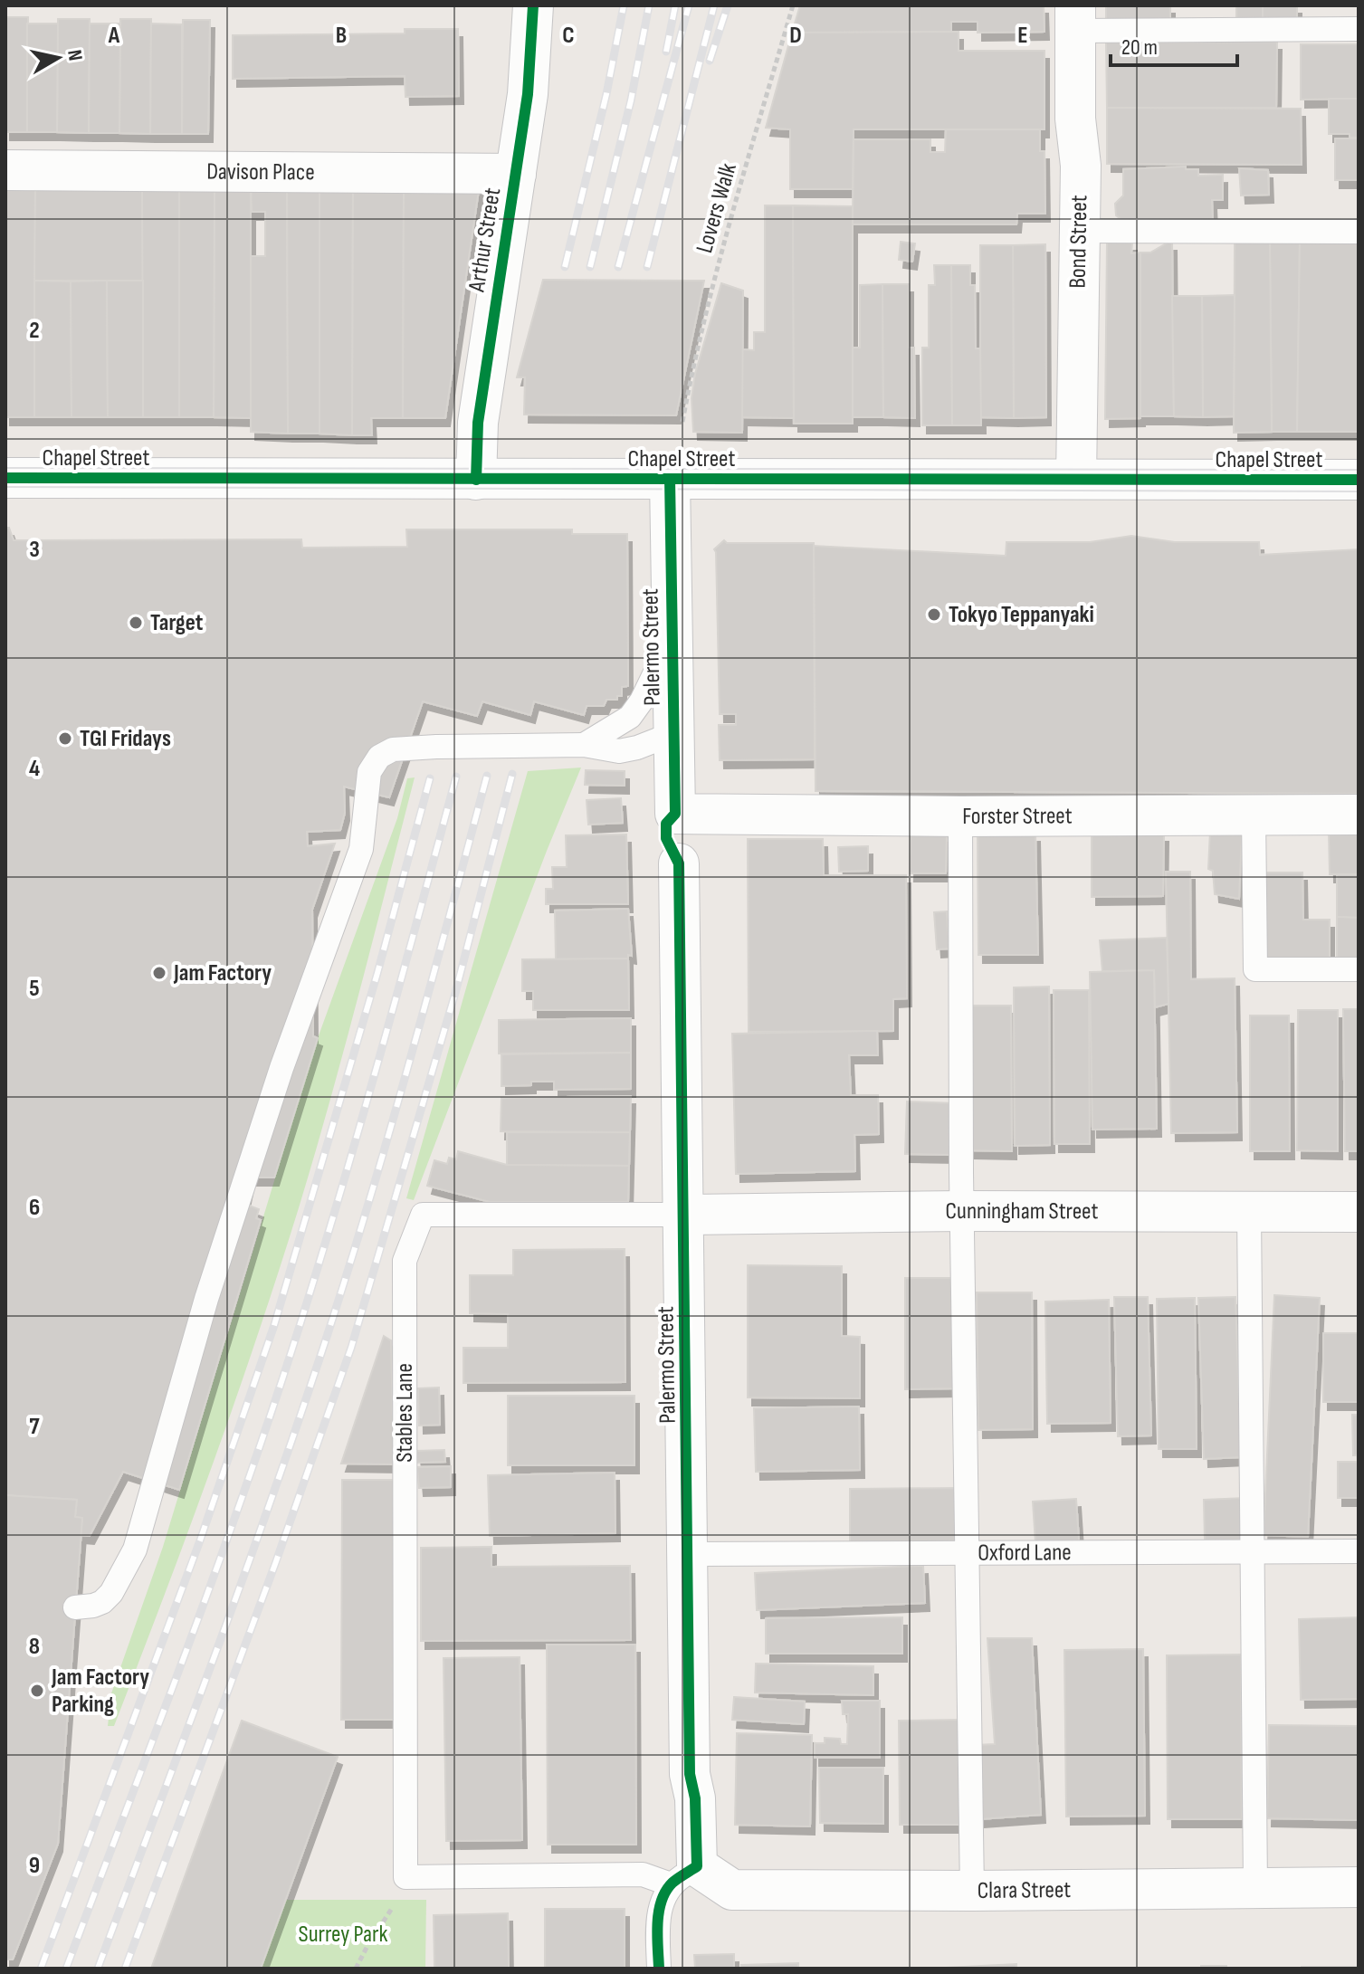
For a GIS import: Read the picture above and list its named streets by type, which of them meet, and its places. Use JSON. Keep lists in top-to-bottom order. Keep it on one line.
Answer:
{"streets":{"street":["Davison Place","Arthur Street","Bond Street","Chapel Street","Palermo Street","Forster Street","Cunningham Street","Clara Street"],"lane":["Stables Lane","Oxford Lane"],"path":["Lovers Walk"]},"crossings":[["Davison Place","Arthur Street"],["Arthur Street","Chapel Street"],["Bond Street","Chapel Street"],["Chapel Street","Palermo Street"],["Palermo Street","Forster Street"],["Palermo Street","Cunningham Street"],["Palermo Street","Stables Lane"],["Palermo Street","Oxford Lane"],["Palermo Street","Clara Street"],["Cunningham Street","Stables Lane"],["Stables Lane","Clara Street"]],"parks":["Surrey Park"],"places":["Tokyo Teppanyaki","Target","TGI Fridays","Jam Factory","Jam Factory Parking"],"scale_bar":"20 m","north":"right","grid":{"columns":["A","B","C","D","E"],"rows":["2","3","4","5","6","7","8","9"]}}
